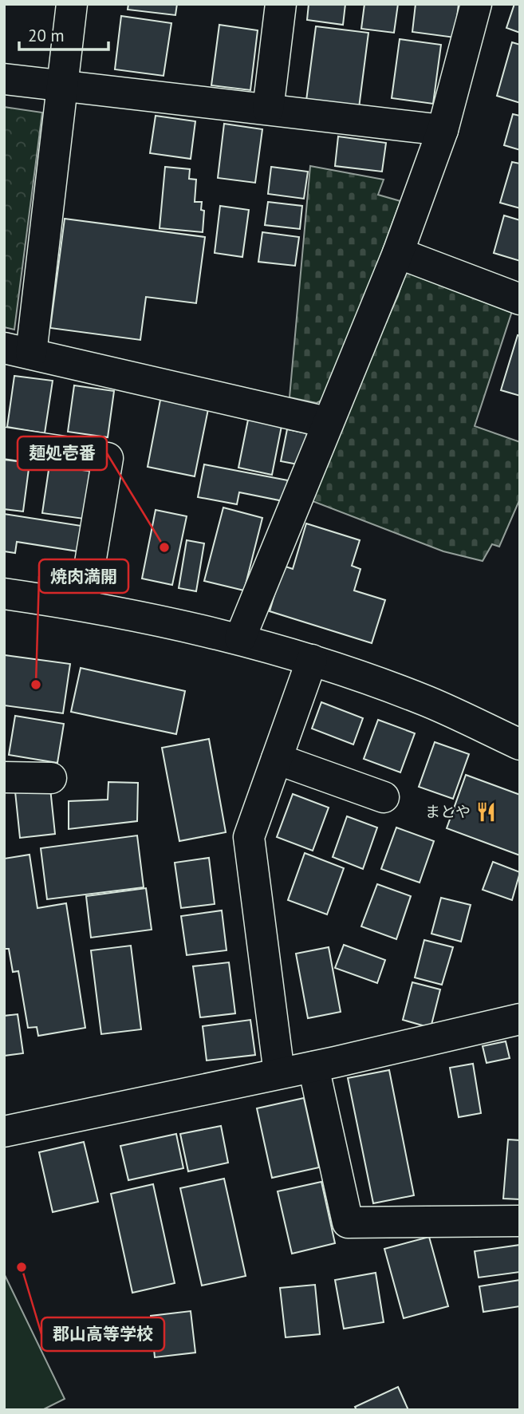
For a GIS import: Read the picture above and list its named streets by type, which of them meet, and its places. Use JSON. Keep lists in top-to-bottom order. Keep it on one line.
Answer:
{"places":{"other":["麺処壱番","焼肉満開","郡山高等学校"],"restaurant":["まとや"]},"scale_bar":"20 m"}
